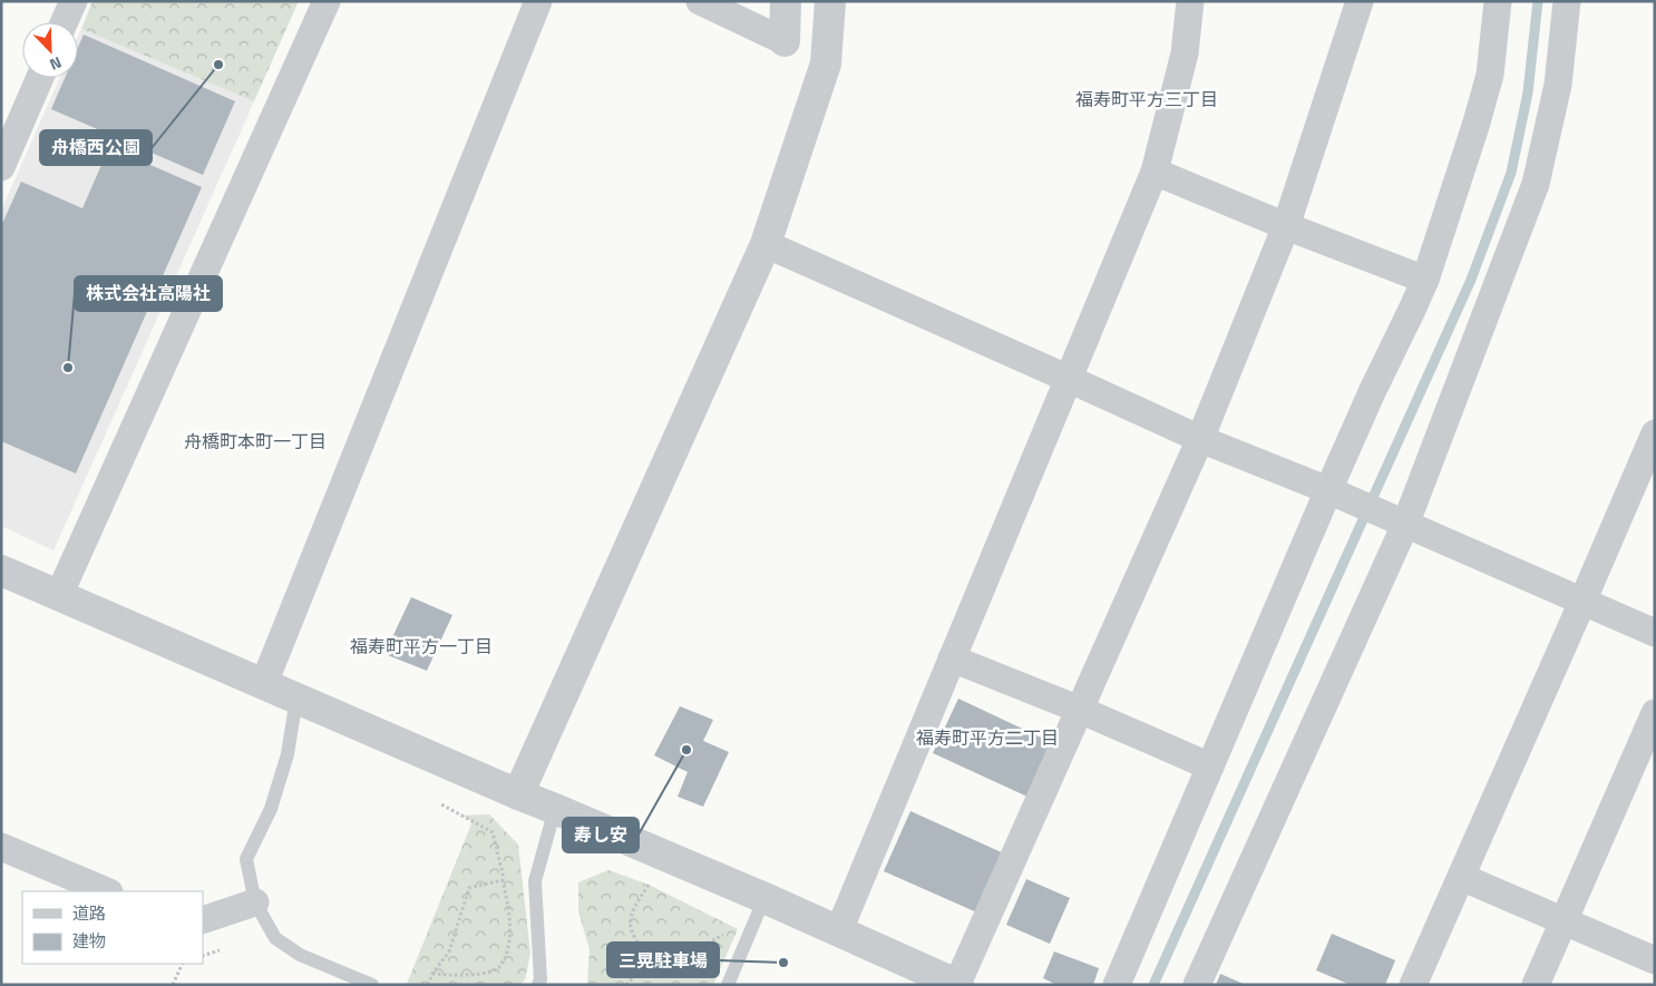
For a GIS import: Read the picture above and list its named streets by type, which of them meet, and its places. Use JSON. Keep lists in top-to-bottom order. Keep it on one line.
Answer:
{"districts":["福寿町平方三丁目","舟橋町本町一丁目","福寿町平方一丁目","福寿町平方二丁目"],"places":["舟橋西公園","株式会社高陽社","寿し安","三晃駐車場"],"legend":["道路","建物"],"north":"bottom right"}
